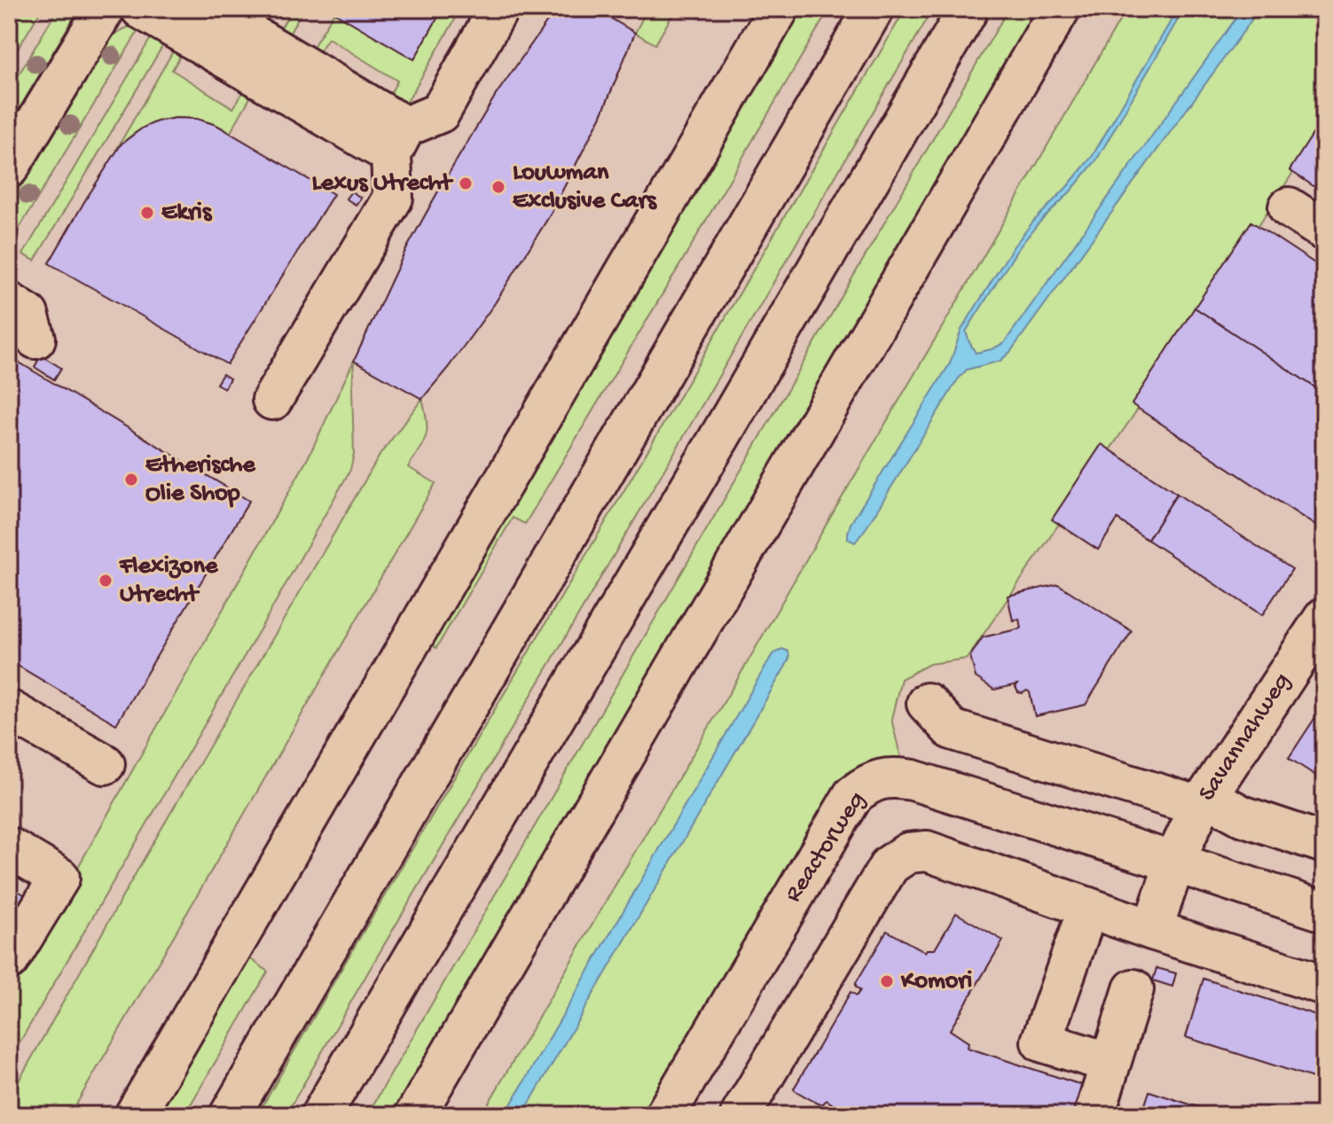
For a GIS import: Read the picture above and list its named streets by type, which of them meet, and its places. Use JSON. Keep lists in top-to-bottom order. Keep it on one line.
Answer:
{"streets":{"main road":["Savannahweg","Reactorweg"]},"crossings":[["Savannahweg","Reactorweg"]],"places":["Lexus Utrecht","Louwman Exclusive Cars","Ekris","Etherische Olie Shop","Flexizone Utrecht","Komori"]}
